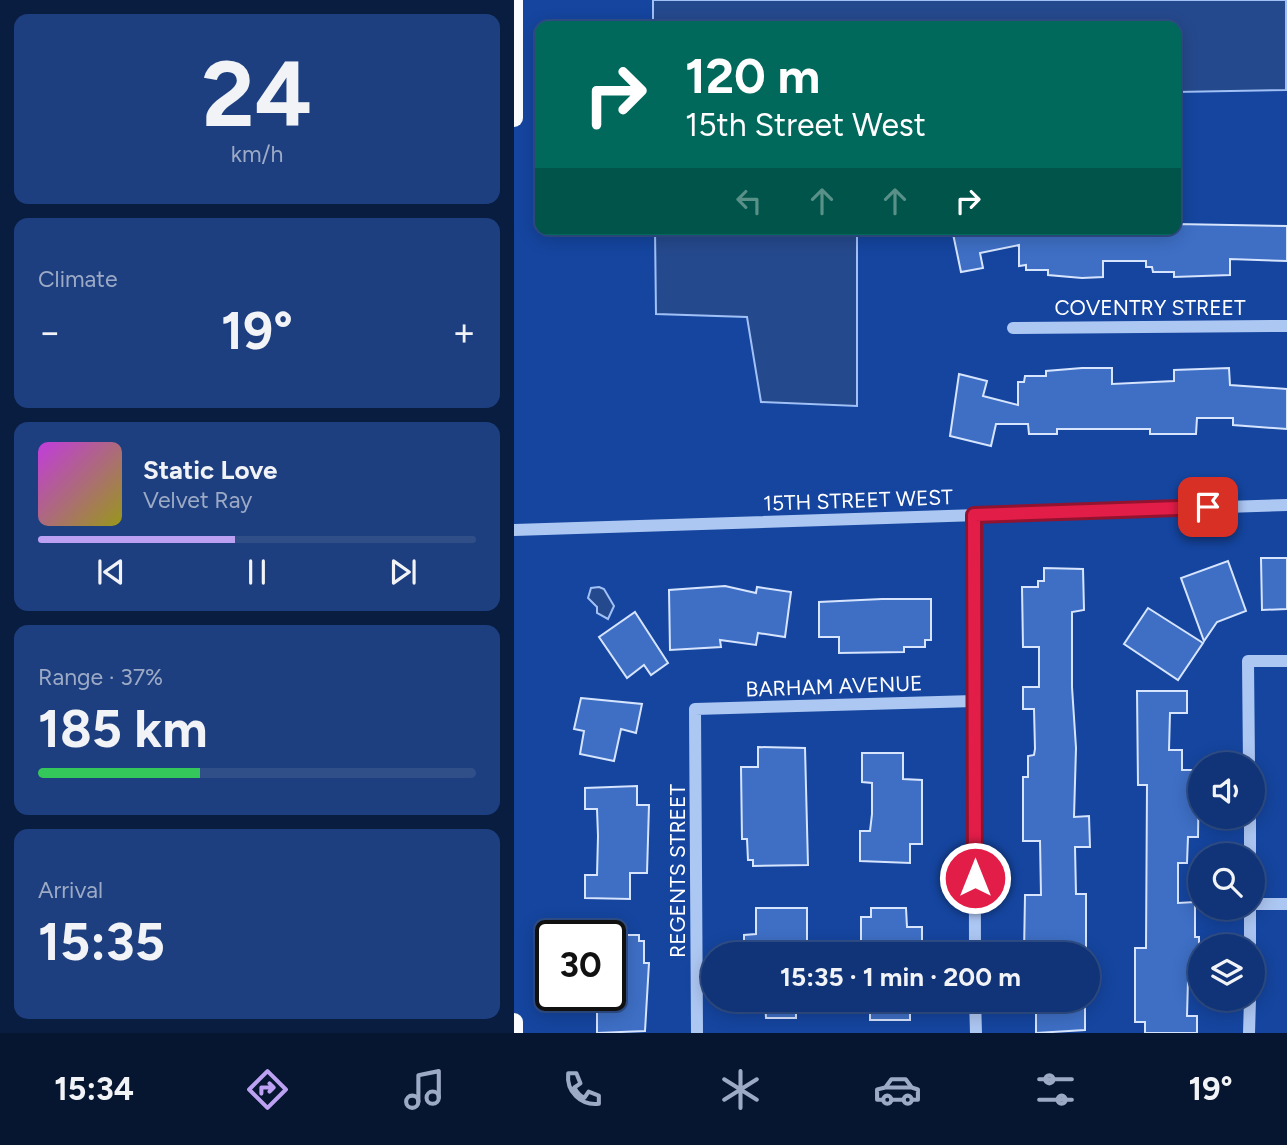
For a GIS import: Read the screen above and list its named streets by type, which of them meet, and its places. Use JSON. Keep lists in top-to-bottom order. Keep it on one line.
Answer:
{"streets":{"street":["COVENTRY STREET","15TH STREET WEST","BARHAM AVENUE","REGENTS STREET"]},"crossings":[["BARHAM AVENUE","REGENTS STREET"]],"page":{"tile":[["24","km/h"],"Climate",["Range · 37%","185 km"],["Arrival","15:35"]],"turn":["120 m","15th Street West"],"heat":["−","19°","+"],"song":["Static Love","Velvet Ray"],"limit":"30","trip":"15:35 · 1 min · 200 m","tabs":["15:34","19°"]}}
